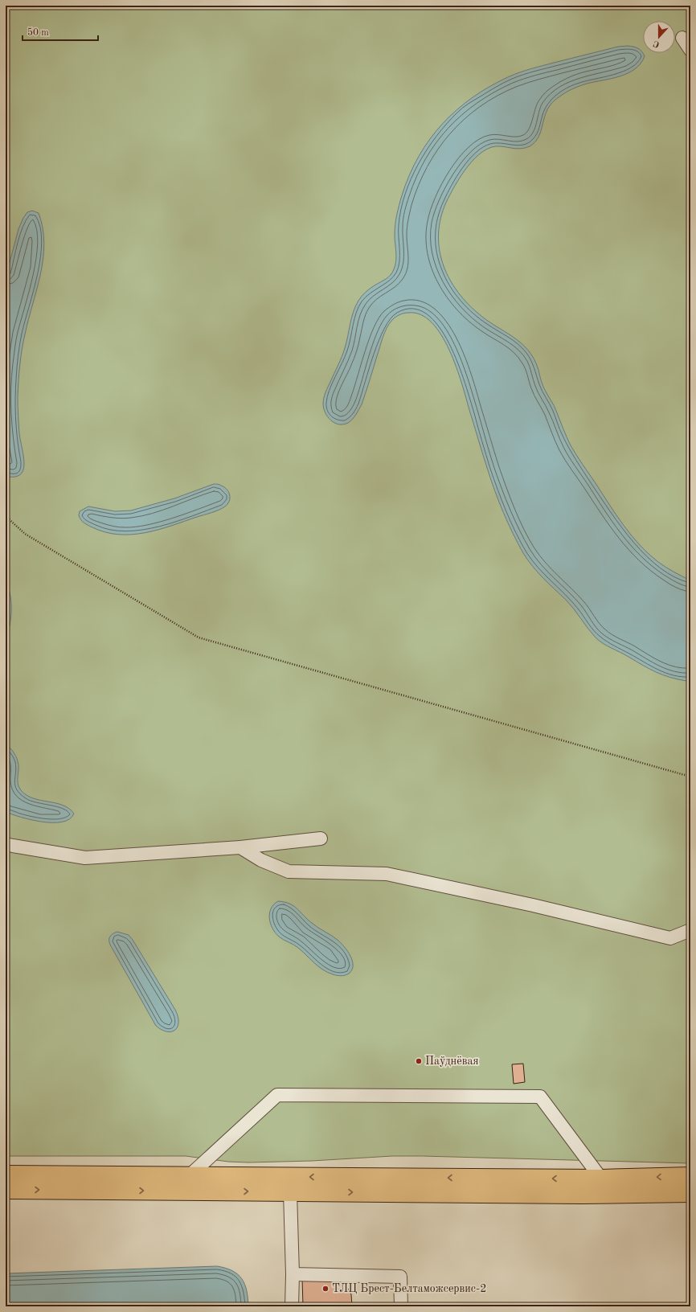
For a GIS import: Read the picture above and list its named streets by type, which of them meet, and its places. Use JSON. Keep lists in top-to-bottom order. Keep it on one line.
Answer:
{"places":["Паўднёвая","ТЛЦ Брест-Белтаможсервис-2"],"scale_bar":"50 m","north":"bottom"}
